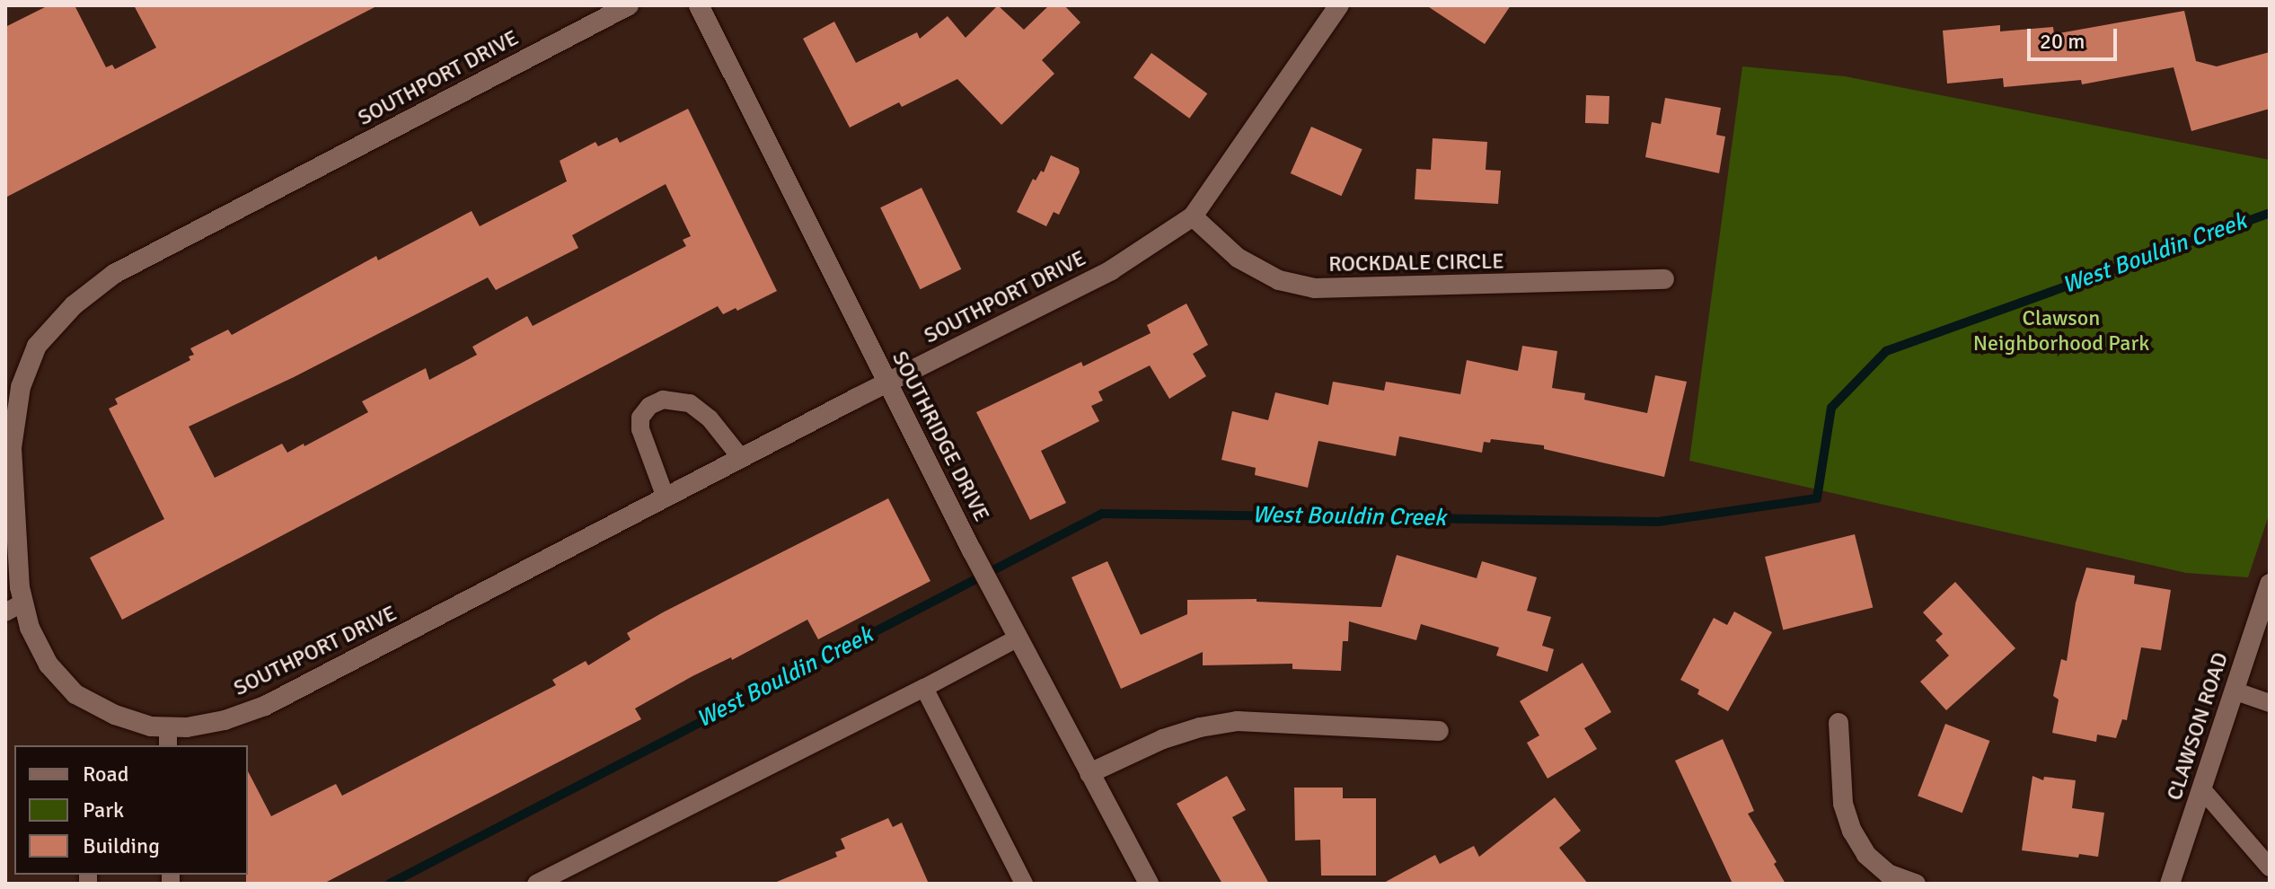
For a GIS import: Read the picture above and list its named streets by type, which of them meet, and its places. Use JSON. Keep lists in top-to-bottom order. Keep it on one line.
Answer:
{"streets":{"street":["SOUTHPORT DRIVE","ROCKDALE CIRCLE","SOUTHRIDGE DRIVE","CLAWSON ROAD"]},"crossings":[["SOUTHPORT DRIVE","ROCKDALE CIRCLE"],["SOUTHPORT DRIVE","SOUTHRIDGE DRIVE"]],"water":["West Bouldin Creek"],"parks":["Clawson Neighborhood Park"],"legend":["Road","Park","Building"],"scale_bar":"20 m"}
